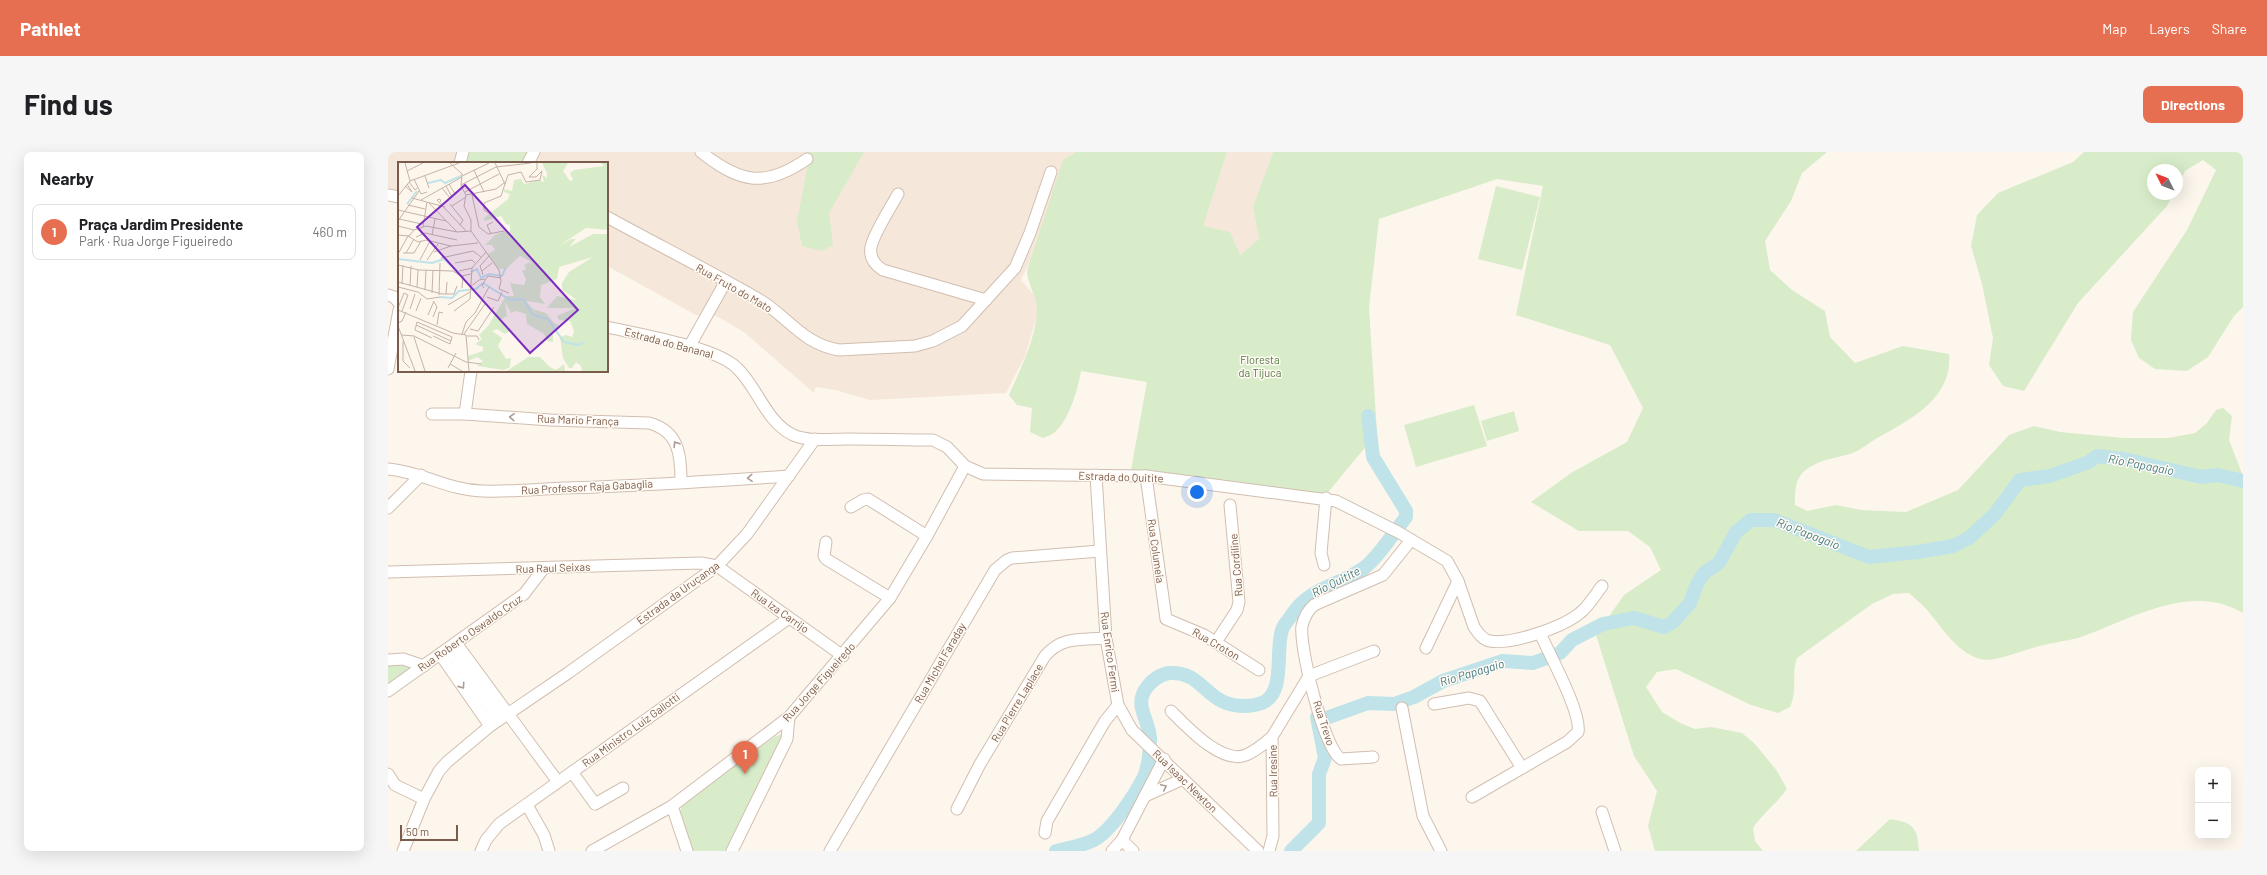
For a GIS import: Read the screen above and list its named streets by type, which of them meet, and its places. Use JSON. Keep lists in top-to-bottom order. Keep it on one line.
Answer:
{"streets":{"street":["Rua Fruto do Mato","Estrada do Bananal","Rua Mario França","Estrada do Quitite","Rua Professor Raja Gabaglia","Rua Columeia","Rua Cordiline","Rua Raul Seixas","Estrada da Uruçanga","Rua Iza Carrijo","Rua Roberto Oswaldo Cruz","Rua Croton","Rua Enrico Fermi","Rua Michel Faraday","Rua Jorge Figueiredo","Rua Pierre Laplace","Rua Trevo","Rua Ministro Luiz Gallotti","Rua Iresine","Rua Isaac Newton"]},"crossings":[["Estrada do Bananal","Estrada do Quitite"],["Estrada do Bananal","Estrada da Uruçanga"],["Rua Mario França","Rua Professor Raja Gabaglia"],["Estrada do Quitite","Rua Columeia"],["Estrada do Quitite","Estrada da Uruçanga"],["Estrada do Quitite","Rua Enrico Fermi"],["Estrada do Quitite","Rua Jorge Figueiredo"],["Estrada do Quitite","Rua Trevo"],["Rua Professor Raja Gabaglia","Estrada da Uruçanga"],["Rua Columeia","Rua Croton"],["Rua Cordiline","Rua Croton"],["Rua Raul Seixas","Estrada da Uruçanga"],["Rua Raul Seixas","Rua Iza Carrijo"],["Rua Raul Seixas","Rua Roberto Oswaldo Cruz"],["Estrada da Uruçanga","Rua Iza Carrijo"],["Rua Iza Carrijo","Rua Jorge Figueiredo"],["Rua Iza Carrijo","Rua Ministro Luiz Gallotti"],["Rua Enrico Fermi","Rua Michel Faraday"],["Rua Enrico Fermi","Rua Pierre Laplace"],["Rua Enrico Fermi","Rua Isaac Newton"],["Rua Trevo","Rua Iresine"]],"one_way":["Rua Mario França"],"water":["Rio Papagaio","Rio Quitite"],"parks":["Floresta da Tijuca"],"scale_bar":"50 m","north":"top left","page":{"header":"Pathlet","nav":["Map","Layers","Share"],"buttons":"Directions","title":"Find us","heading":"Nearby","list":[{"mark":"1","name":"Praça Jardim Presidente","note":"Park · Rua Jorge Figueiredo","value":"460 m"}],"pins":"1","map_buttons":["+","−"],"scale":"50 m"}}
